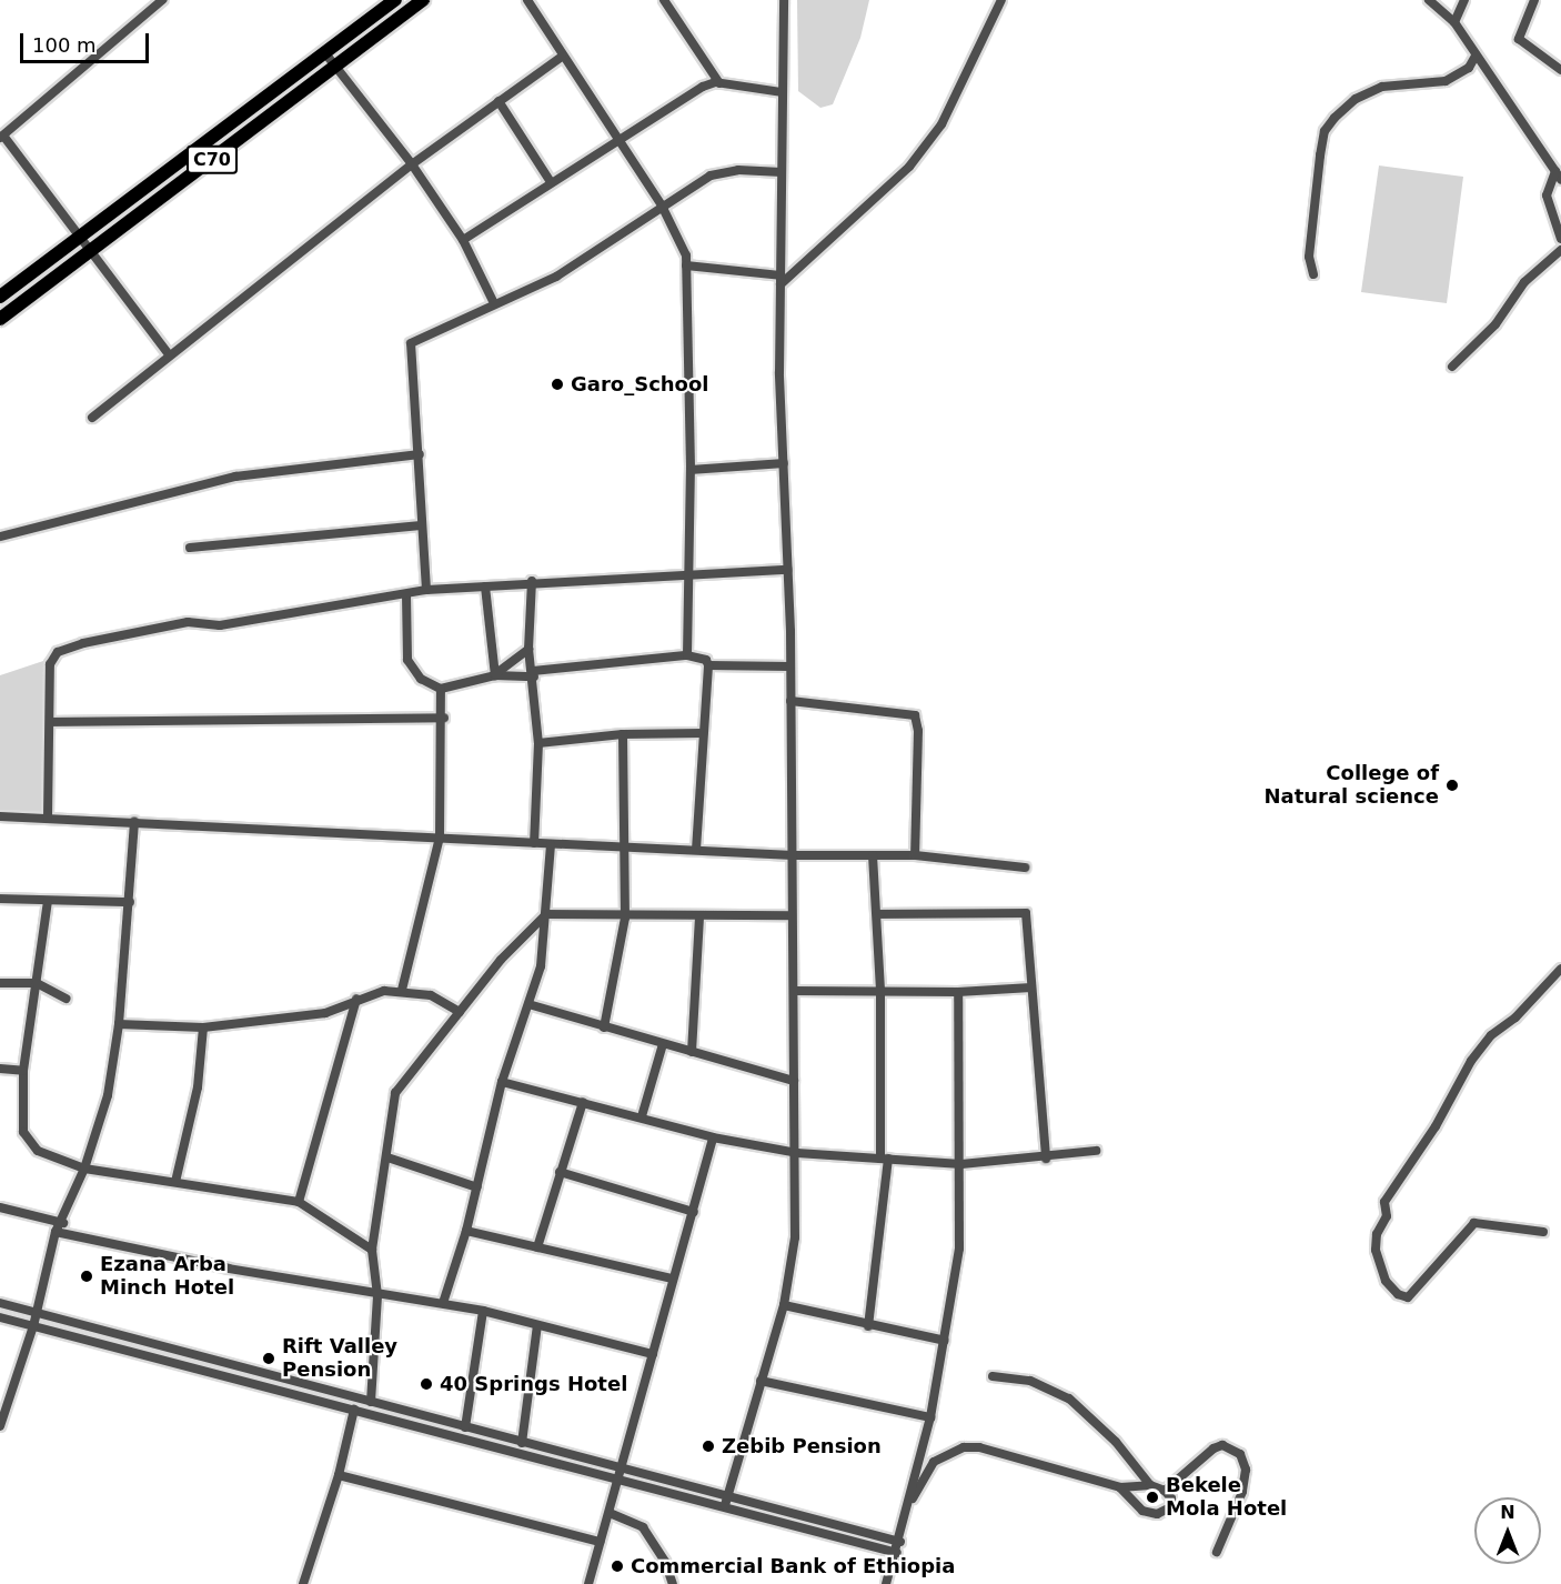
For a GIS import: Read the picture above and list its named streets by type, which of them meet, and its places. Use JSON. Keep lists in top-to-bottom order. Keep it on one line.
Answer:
{"streets":{"highway":["C70"]},"places":["Garo_School","College of Natural science","Ezana Arba Minch Hotel","Rift Valley Pension","40 Springs Hotel","Zebib Pension","Bekele Mola Hotel","Commercial Bank of Ethiopia"],"scale_bar":"100 m","north":"top"}
